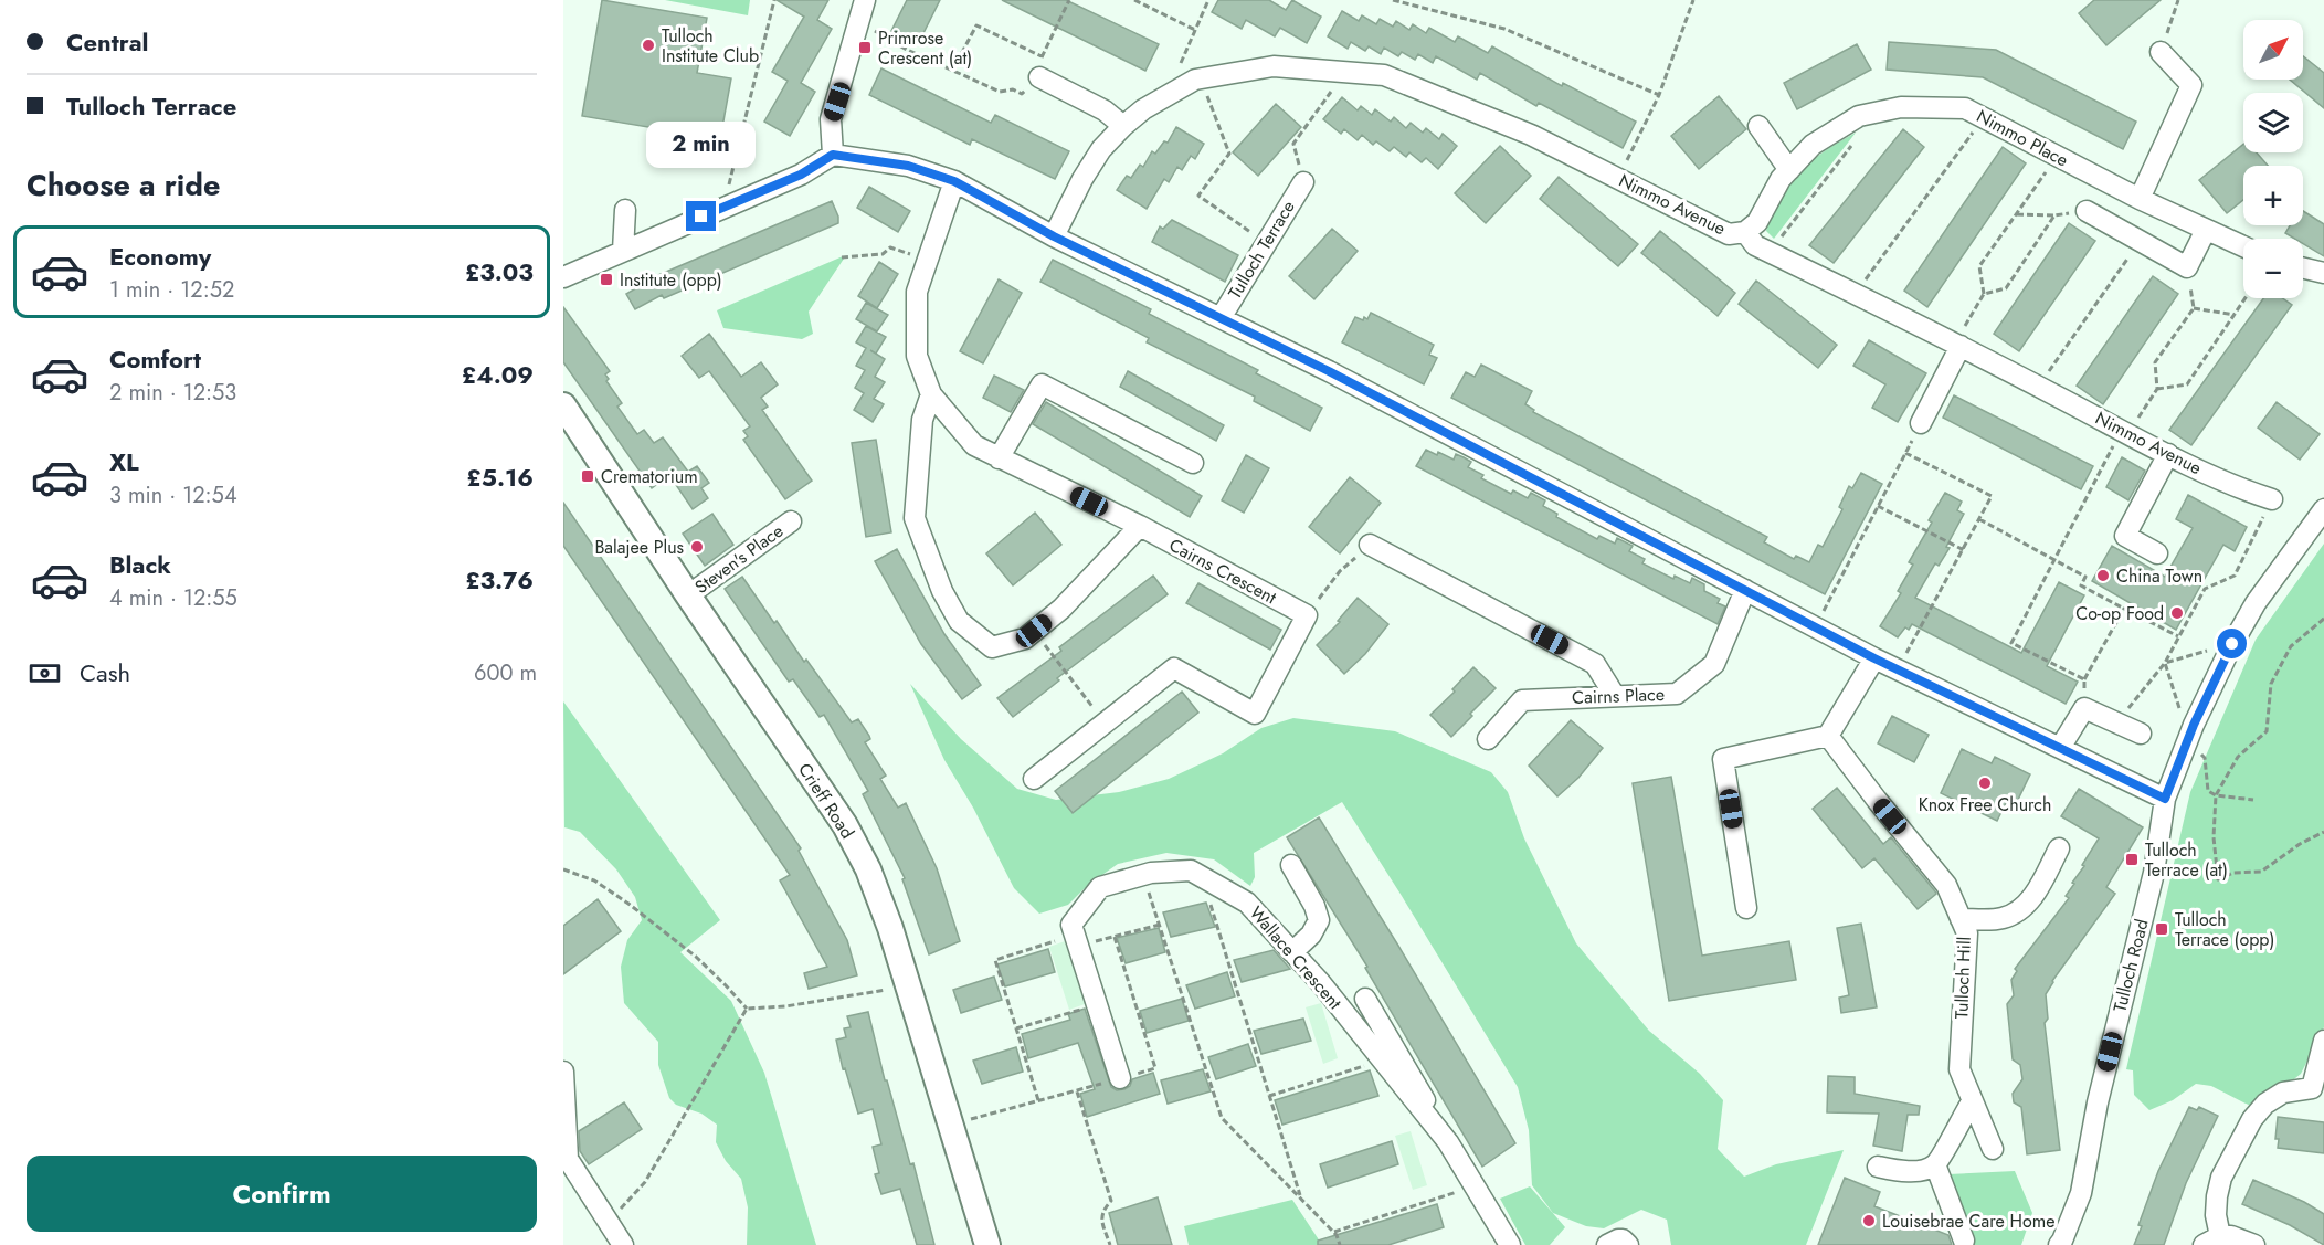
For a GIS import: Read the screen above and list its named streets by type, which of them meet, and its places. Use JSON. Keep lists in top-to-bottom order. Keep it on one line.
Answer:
{"streets":{"main road":["Crieff Road"],"street":["Nimmo Place","Nimmo Avenue","Tulloch Terrace","Steven's Place","Cairns Crescent","Cairns Place","Wallace Crescent","Tulloch Road","Tulloch Hill"]},"crossings":[["Nimmo Place","Nimmo Avenue"],["Nimmo Avenue","Tulloch Terrace"],["Tulloch Terrace","Cairns Crescent"],["Tulloch Terrace","Cairns Place"],["Tulloch Terrace","Tulloch Road"],["Steven's Place","Crieff Road"]],"places":{"other":["Tulloch Institute Club","Balajee Plus","China Town","Co-op Food","Knox Free Church","Louisebrae Care Home"],"transit":["Primrose Crescent (at)","Institute (opp)","Crematorium","Tulloch Terrace (at)","Tulloch Terrace (opp)"]},"north":"top right","page":{"banner":["Central","Tulloch Terrace"],"map_buttons":["+","−"],"bubble":"2 min","heading":"Choose a ride","list":[{"name":"Economy","note":"1 min · 12:52","value":"£3.03"},{"name":"Comfort","note":"2 min · 12:53","value":"£4.09"},{"name":"XL","note":"3 min · 12:54","value":"£5.16"},{"name":"Black","note":"4 min · 12:55","value":"£3.76"}],"pay":["Cash","600 m"],"buttons":"Confirm"}}
